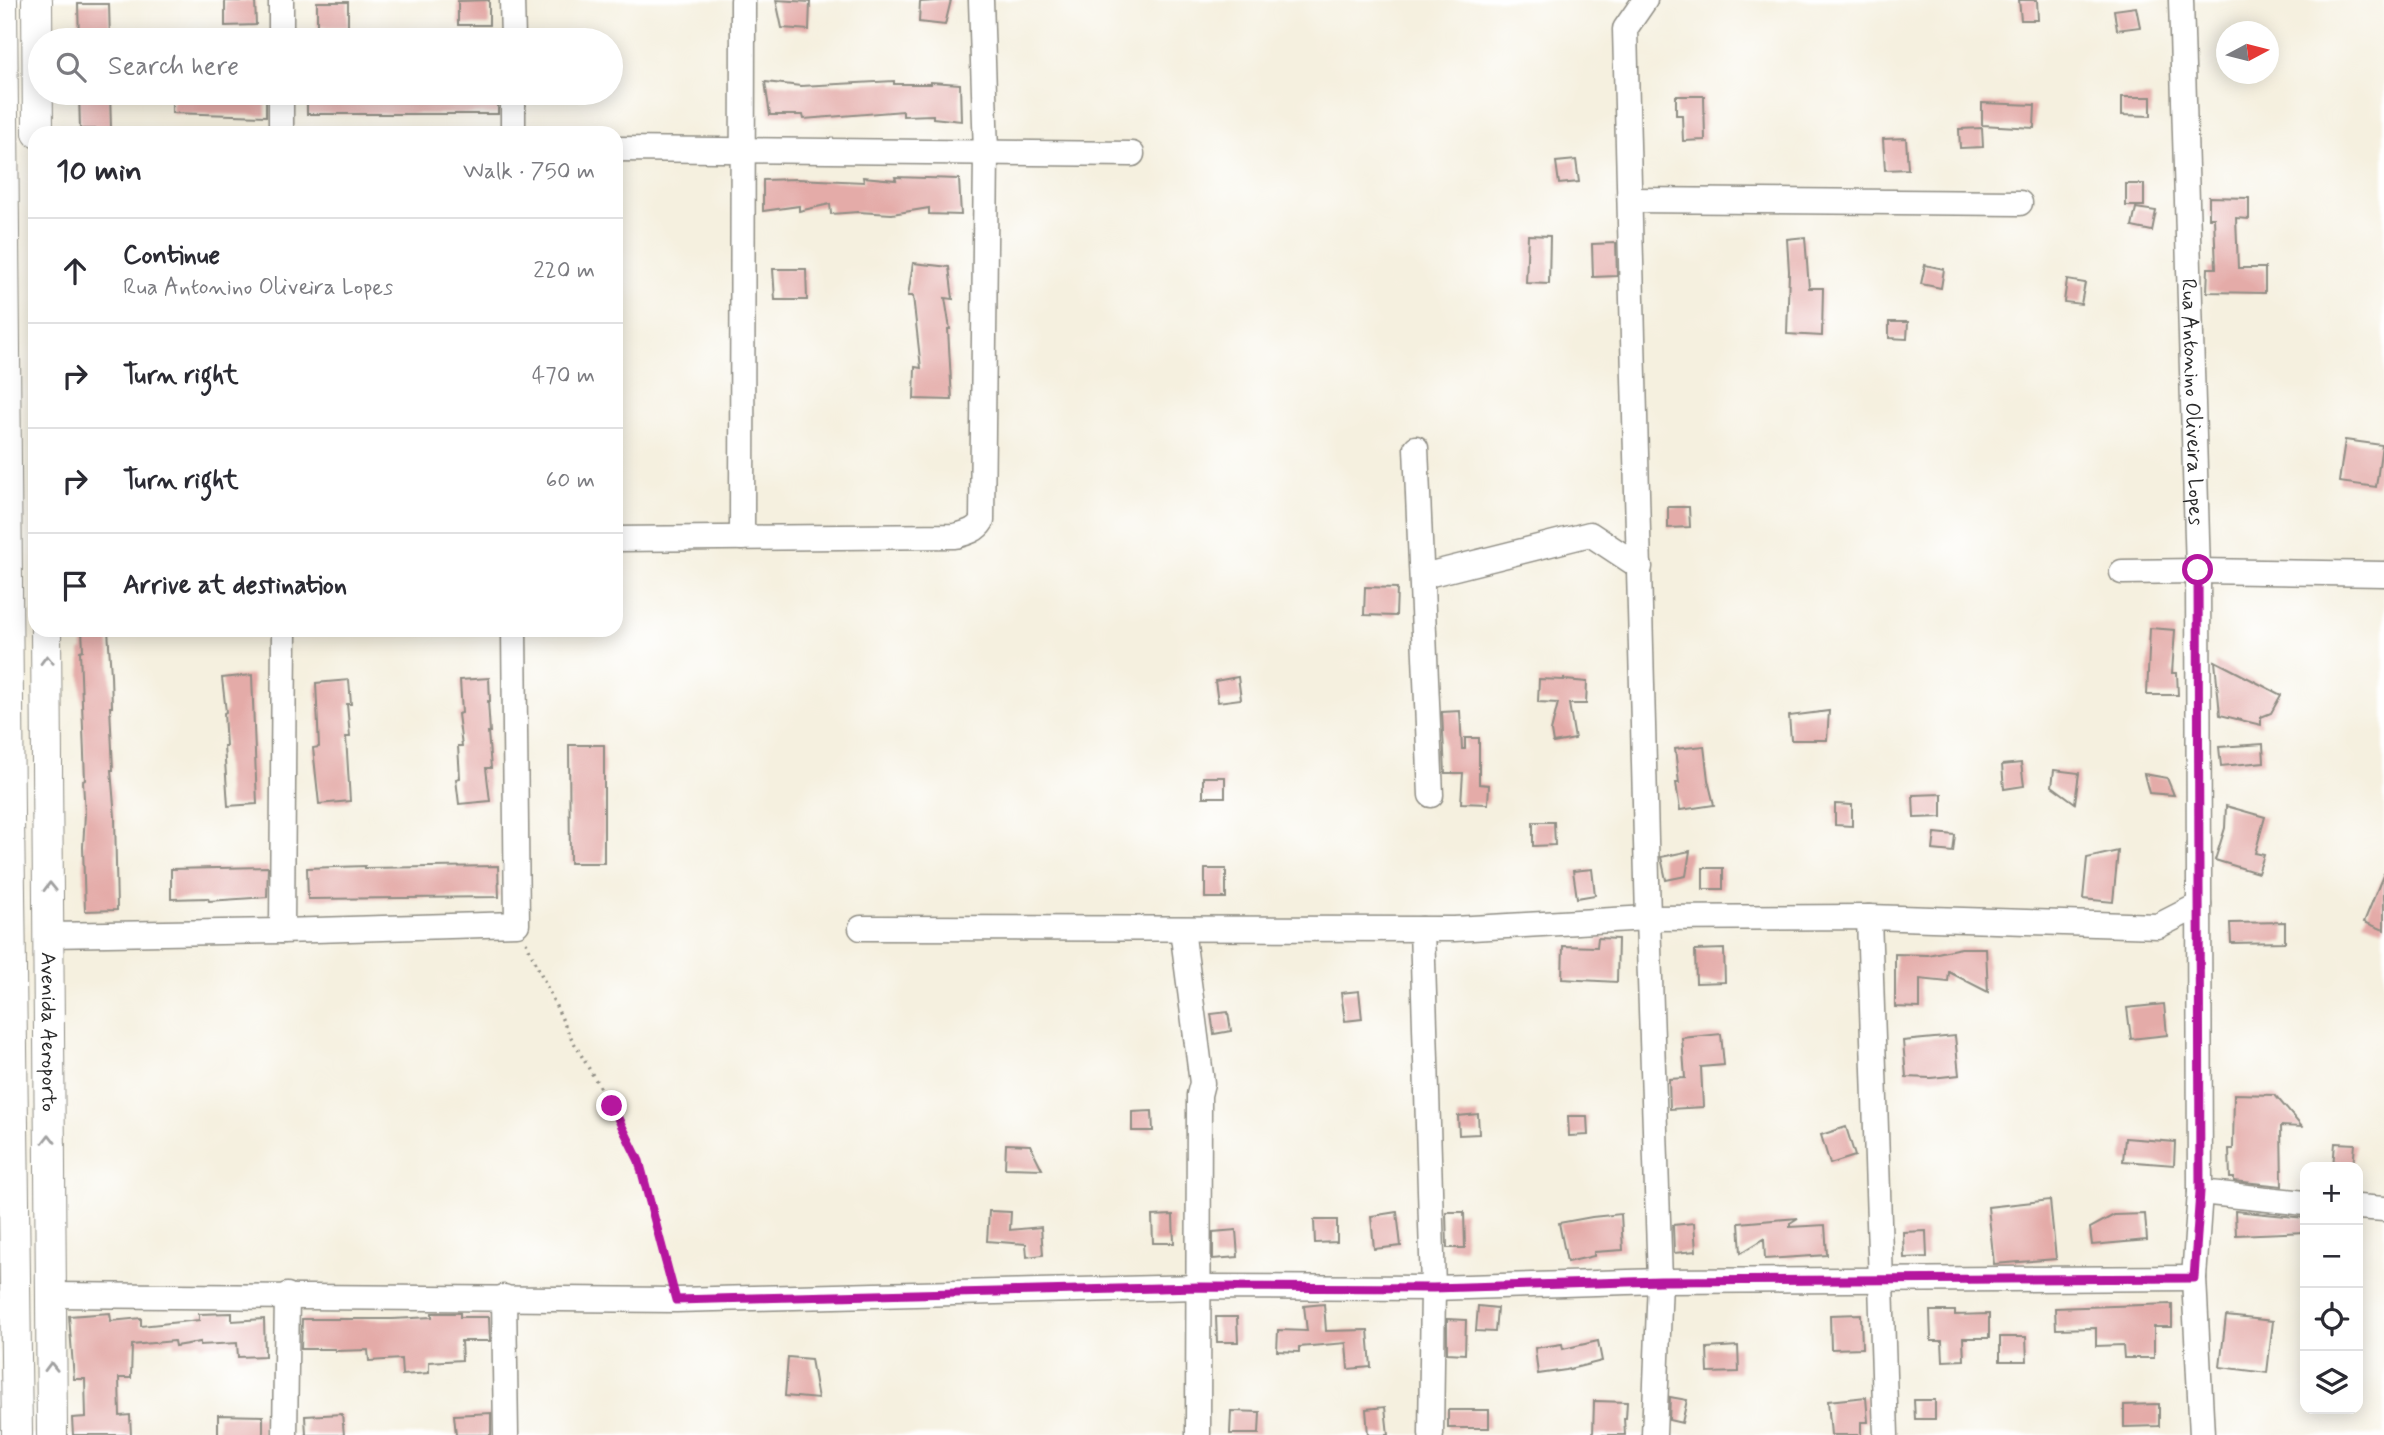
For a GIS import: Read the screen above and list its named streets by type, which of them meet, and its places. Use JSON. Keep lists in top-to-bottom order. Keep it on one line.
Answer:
{"streets":{"street":["Rua Antonino Oliveira Lopes","Avenida Aeroporto"]},"north":"right","page":{"search":"Search here","heading":["10 min","Walk · 750 m"],"list":[["Continue","Rua Antonino Oliveira Lopes","220 m"],["Turn right","470 m"],["Turn right","60 m"],"Arrive at destination"],"map_buttons":["+","−"]}}
